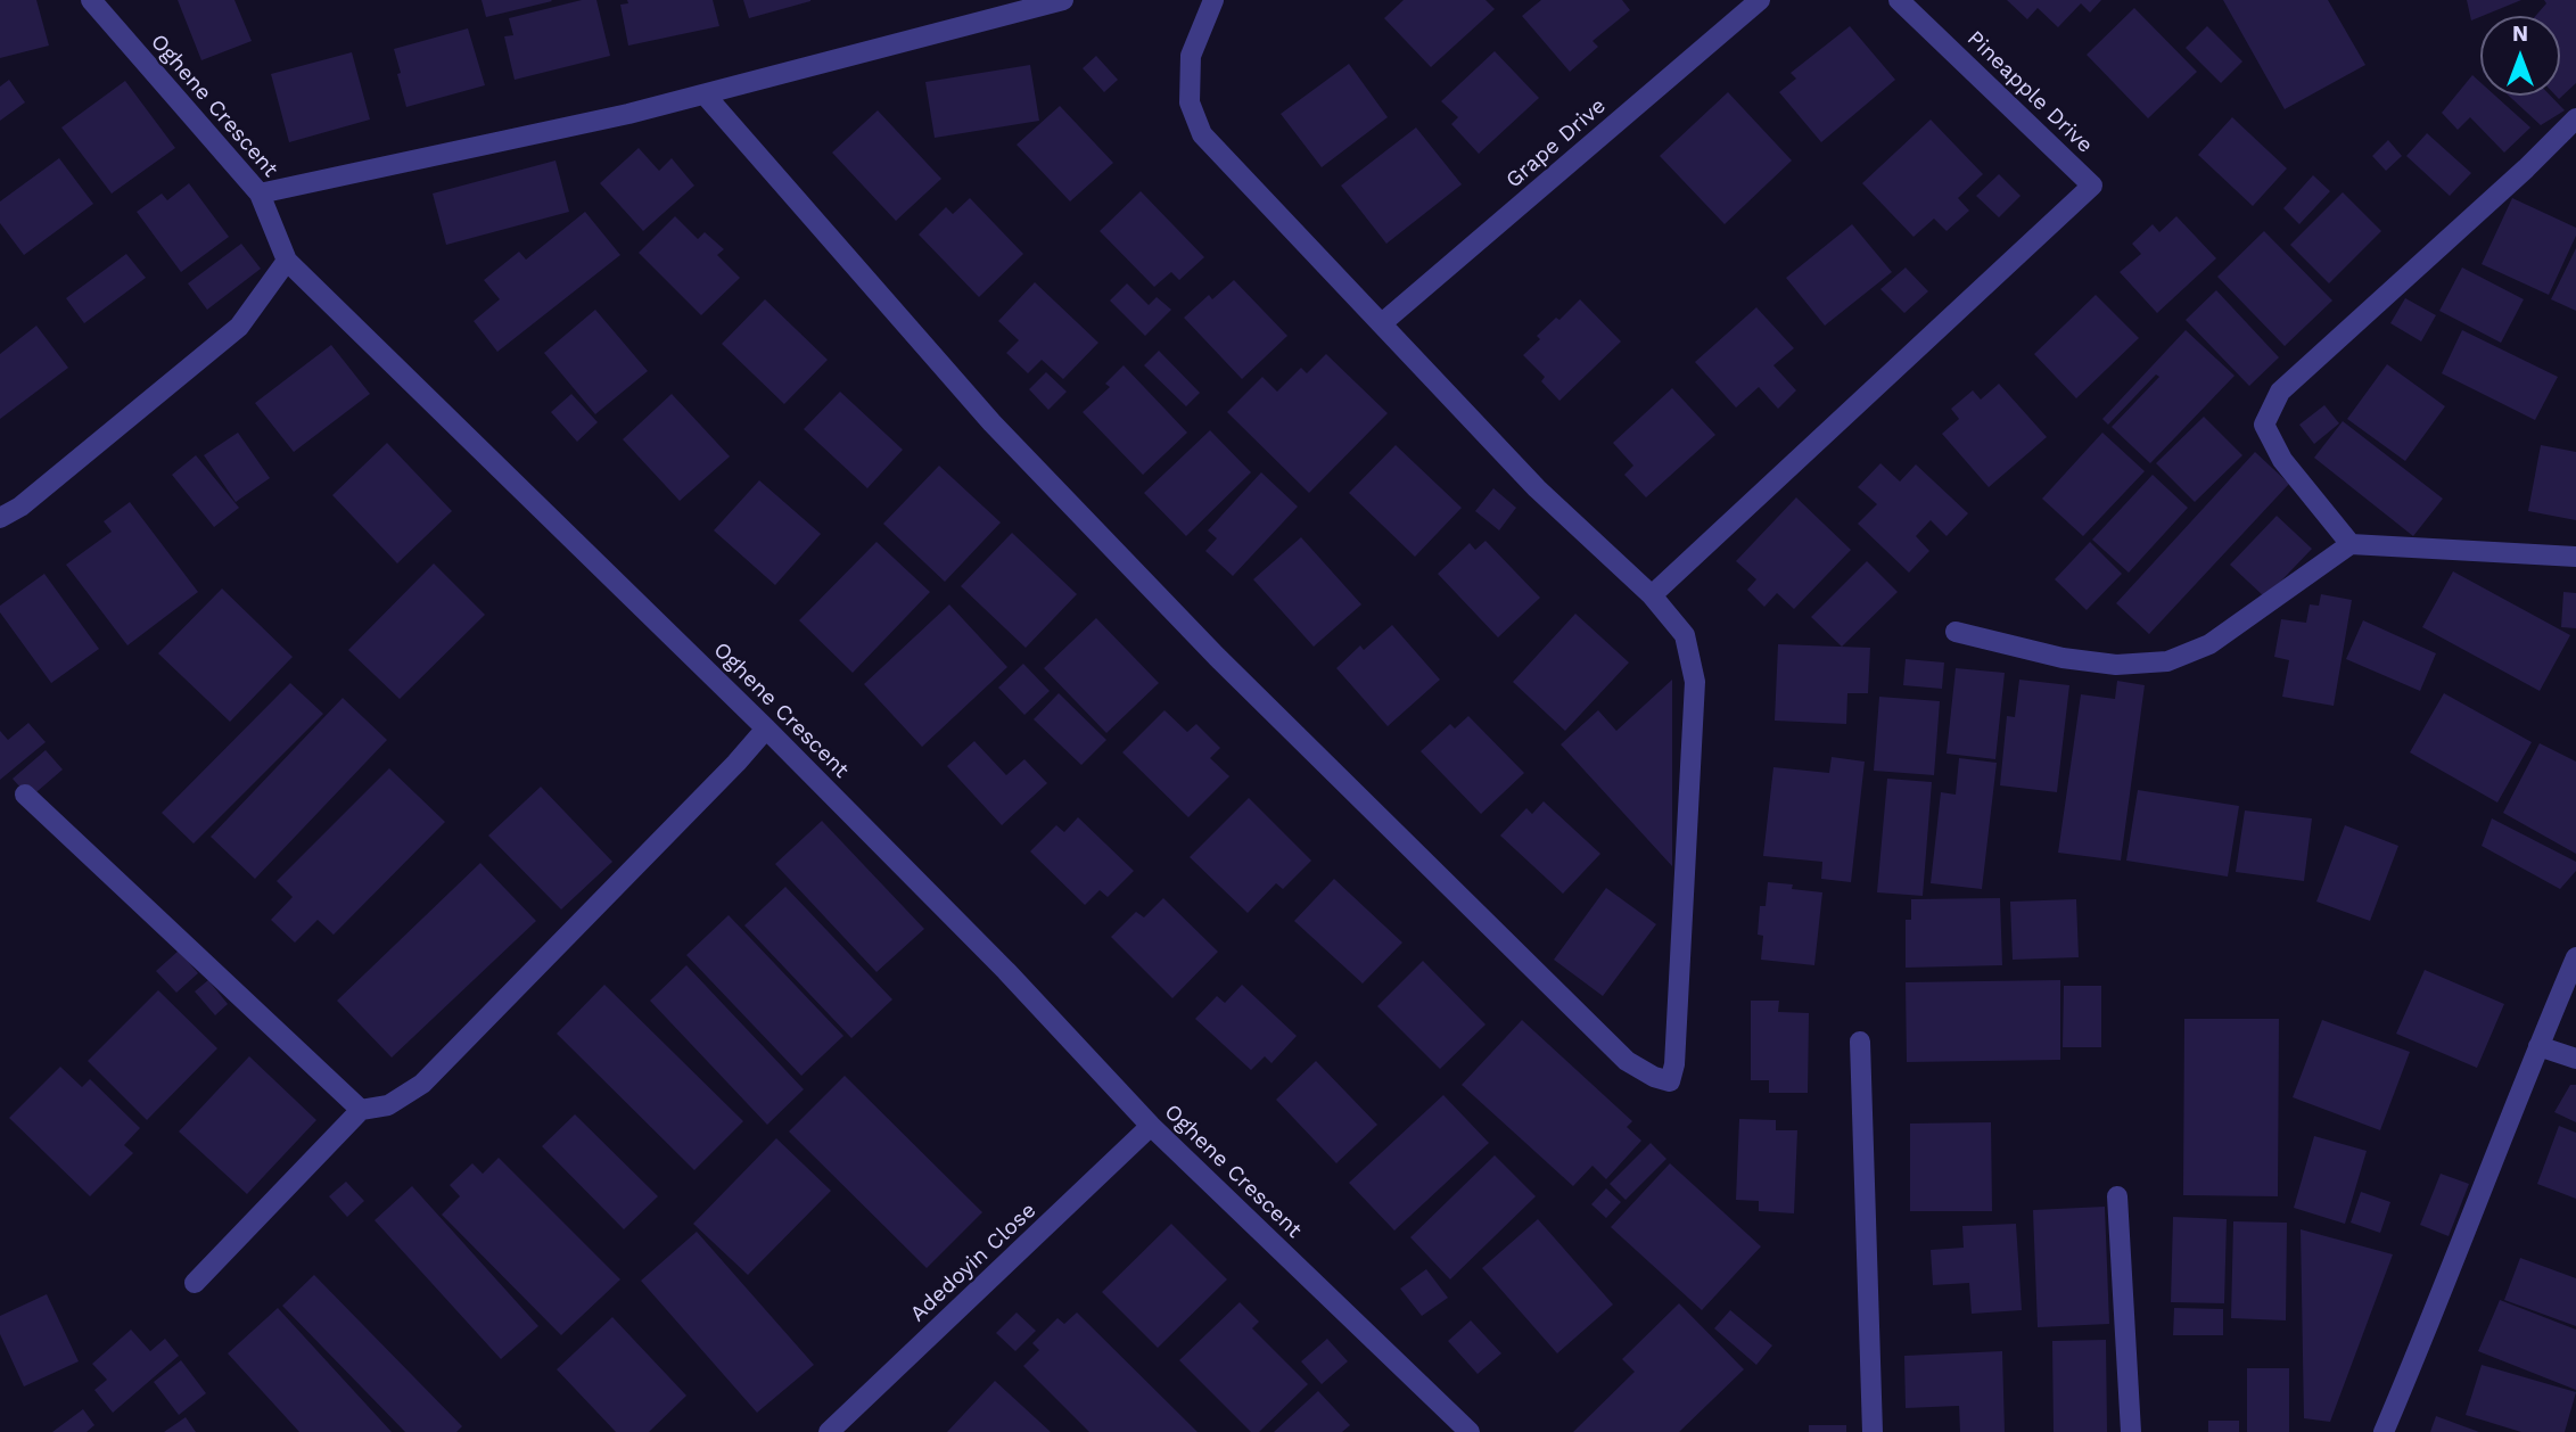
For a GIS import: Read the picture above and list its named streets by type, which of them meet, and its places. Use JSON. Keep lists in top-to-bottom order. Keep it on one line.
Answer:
{"streets":{"street":["Pineapple Drive","Oghene Crescent","Grape Drive","Adedoyin Close"]},"crossings":[["Oghene Crescent","Adedoyin Close"]],"north":"top"}
